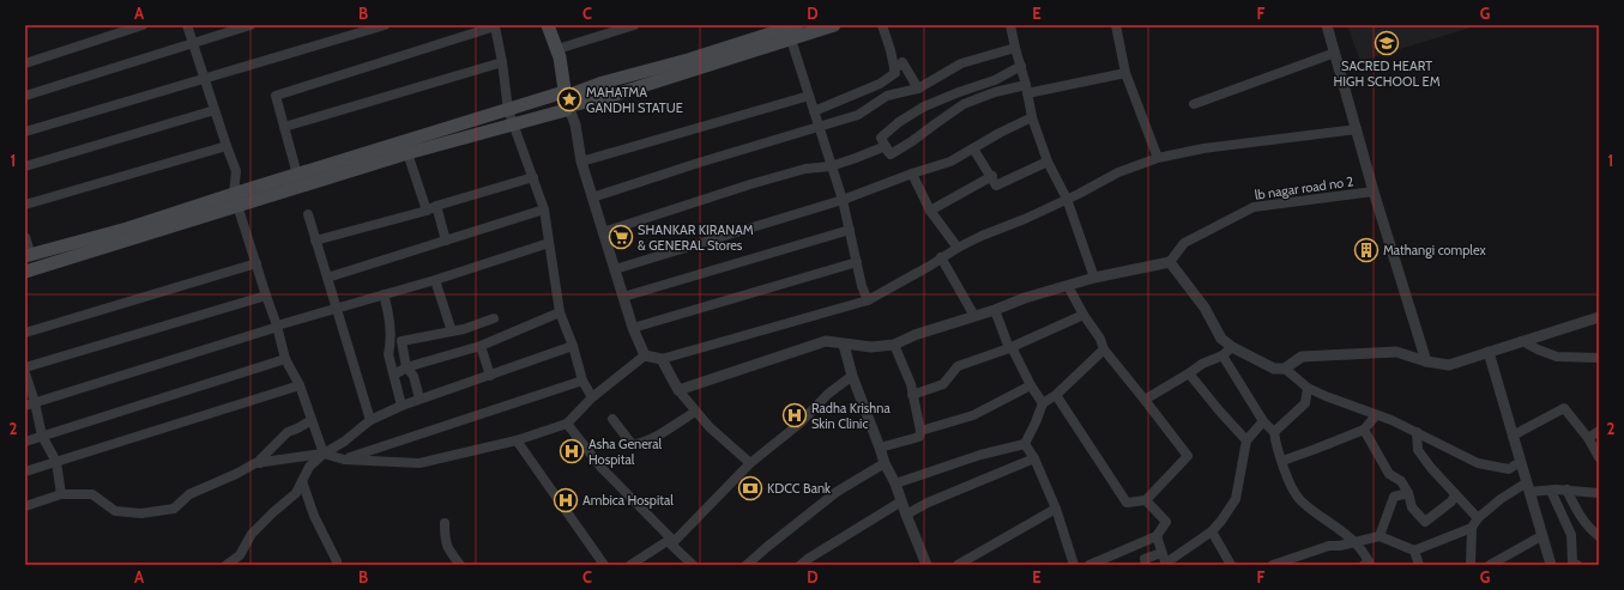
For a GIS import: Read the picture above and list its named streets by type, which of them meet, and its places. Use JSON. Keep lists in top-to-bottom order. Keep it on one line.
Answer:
{"streets":{"street":["lb nagar road no 2"]},"places":{"school or university":["SACRED HEART HIGH SCHOOL EM"],"place":["MAHATMA GANDHI STATUE"],"supermarket":["SHANKAR KIRANAM & GENERAL Stores"],"building":["Mathangi complex"],"hospital":["Radha Krishna Skin Clinic","Asha General Hospital","Ambica Hospital"],"bank":["KDCC Bank"]},"grid":{"columns":["A","B","C","D","E","F","G"],"rows":["1","2"]}}
